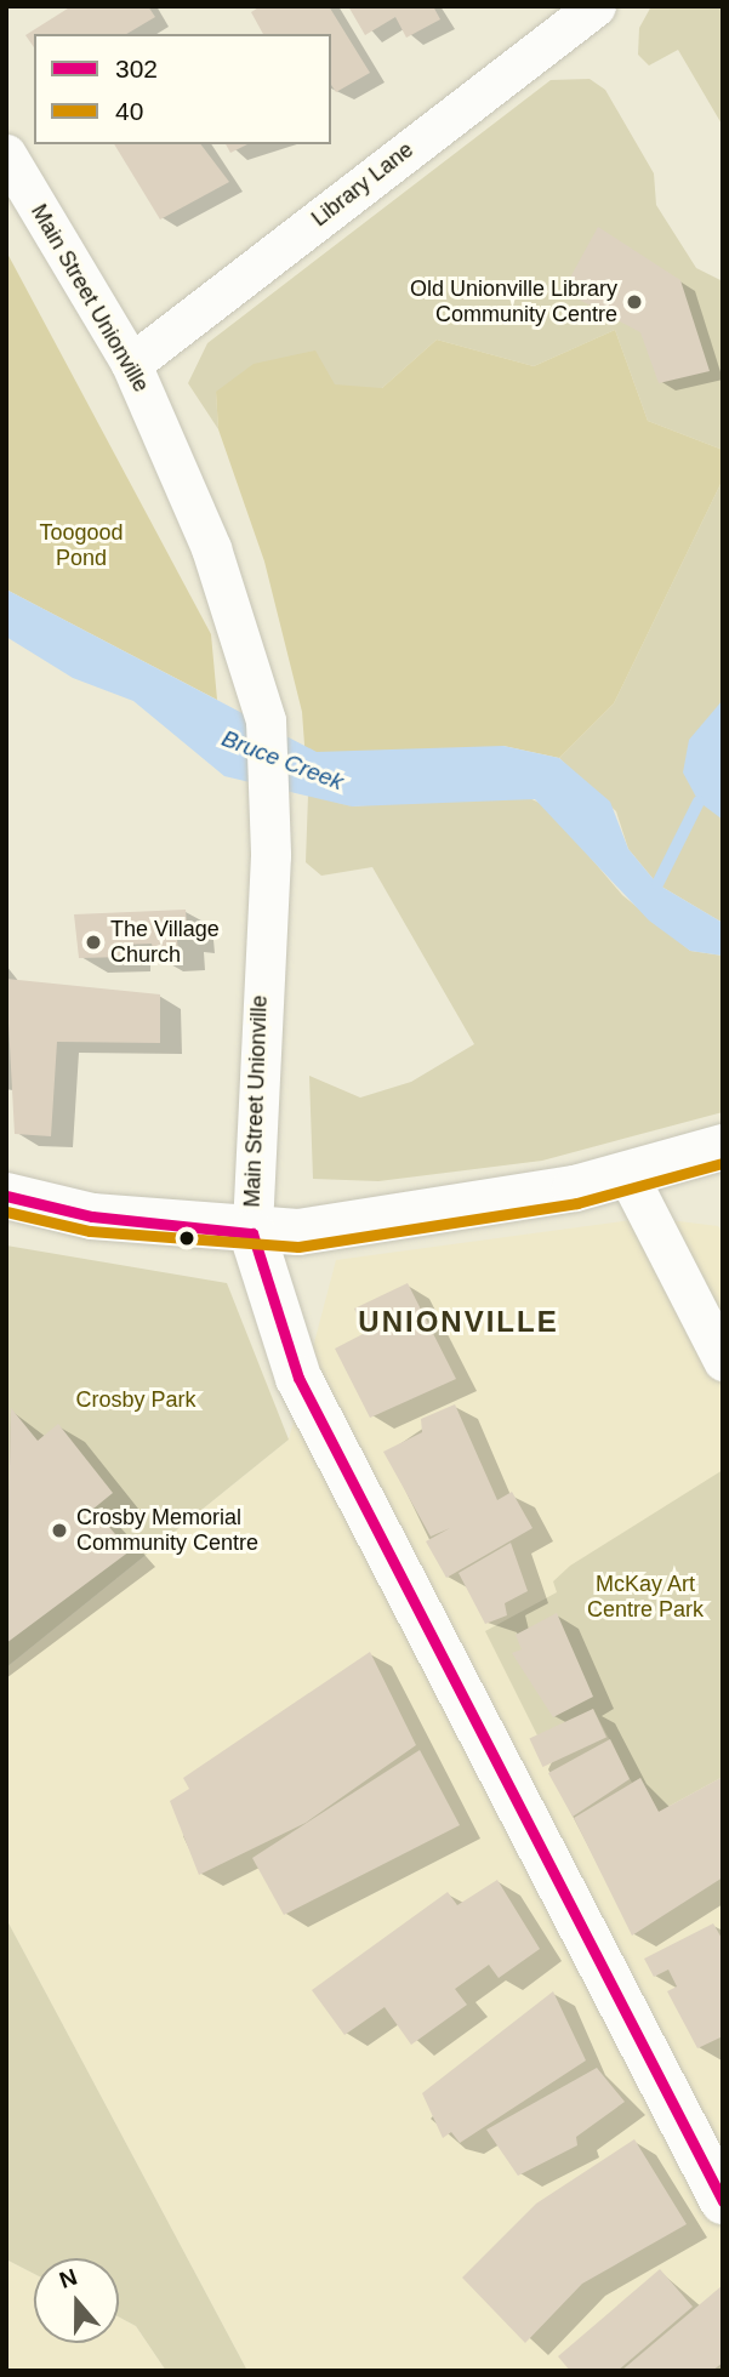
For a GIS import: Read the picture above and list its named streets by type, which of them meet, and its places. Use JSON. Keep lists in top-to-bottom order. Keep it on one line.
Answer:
{"streets":{"main road":["Main Street Unionville"],"street":["Library Lane"]},"crossings":[["Library Lane","Main Street Unionville"]],"districts":["UNIONVILLE"],"water":["Bruce Creek"],"parks":["Toogood Pond","Crosby Park","McKay Art Centre Park"],"places":["Old Unionville Library Community Centre","The Village Church","Crosby Memorial Community Centre"],"lines":["transit line 40","transit line 302"],"legend":["302","40"],"north":"top"}
